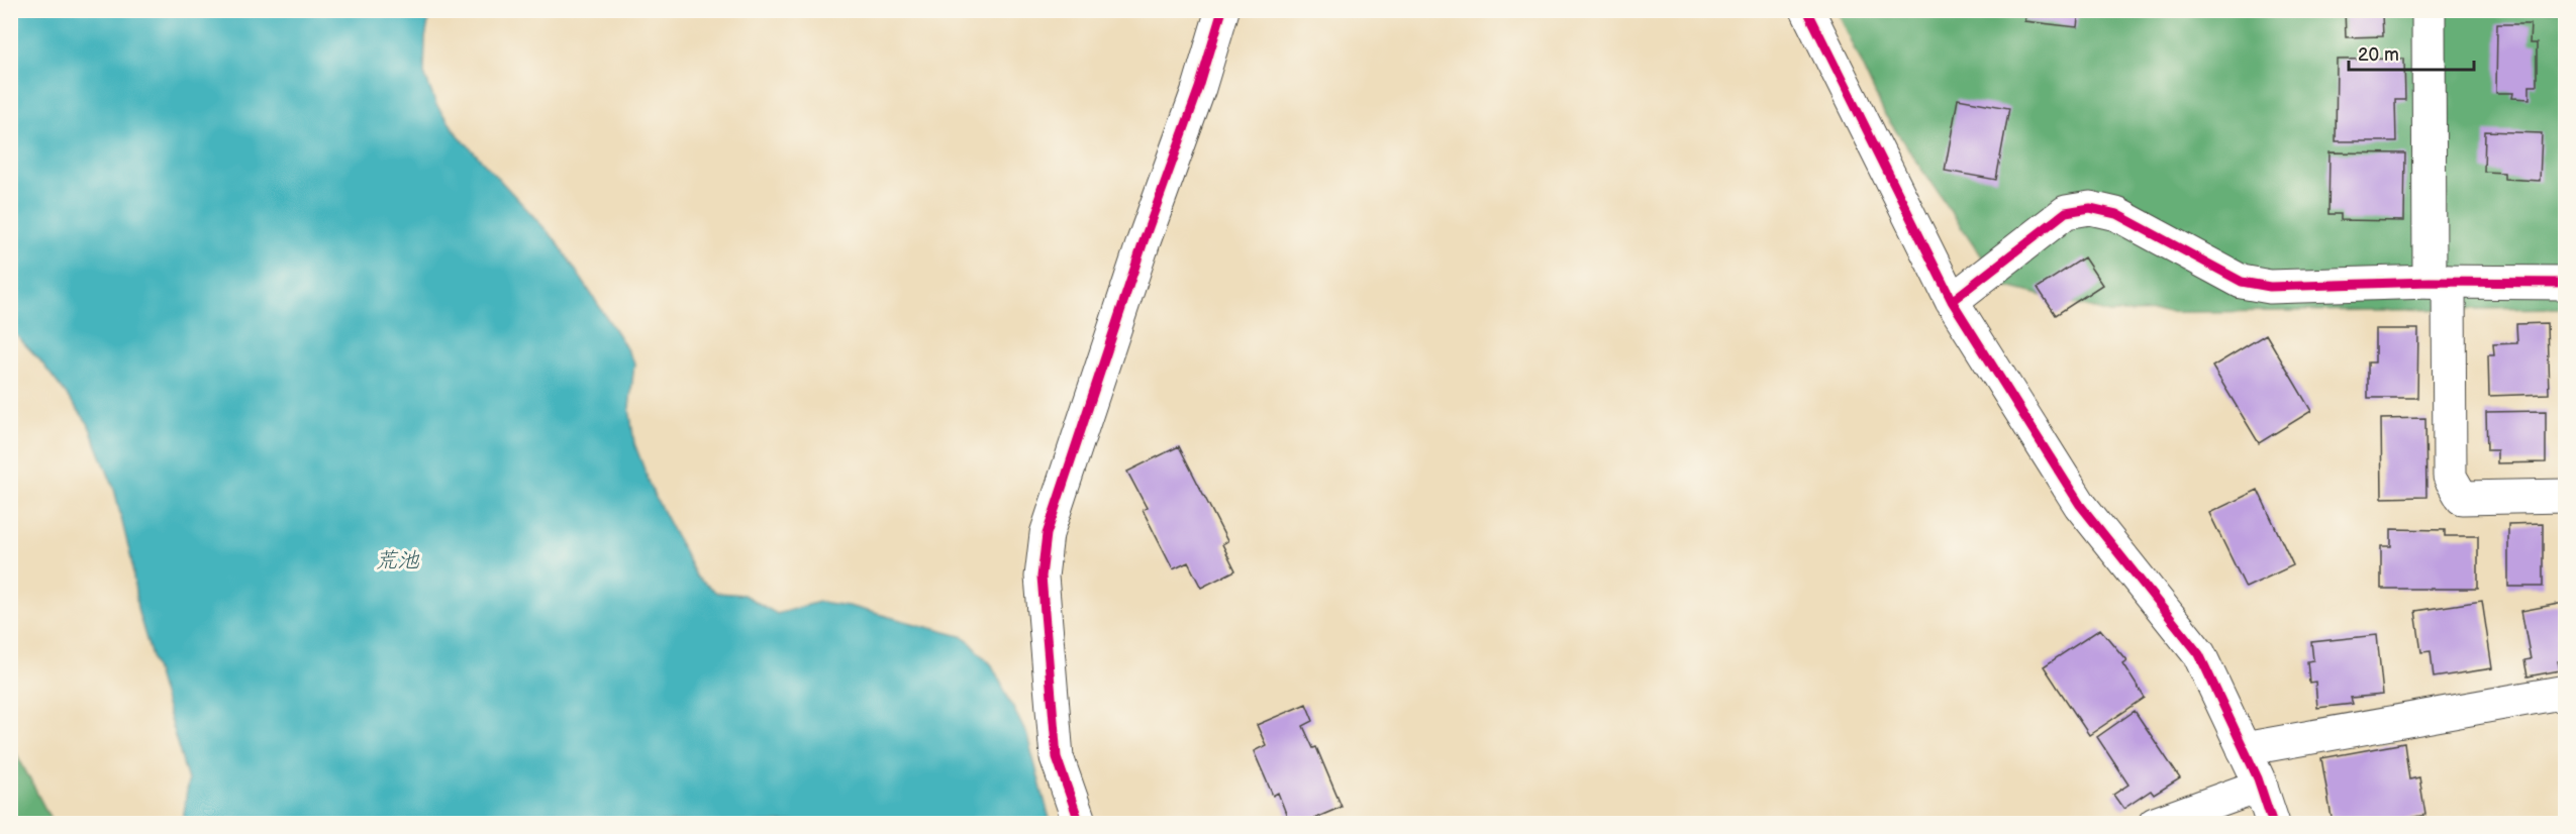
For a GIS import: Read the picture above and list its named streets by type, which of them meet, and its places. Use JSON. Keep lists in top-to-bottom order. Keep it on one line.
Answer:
{"water":["荒池"],"scale_bar":"20 m"}
